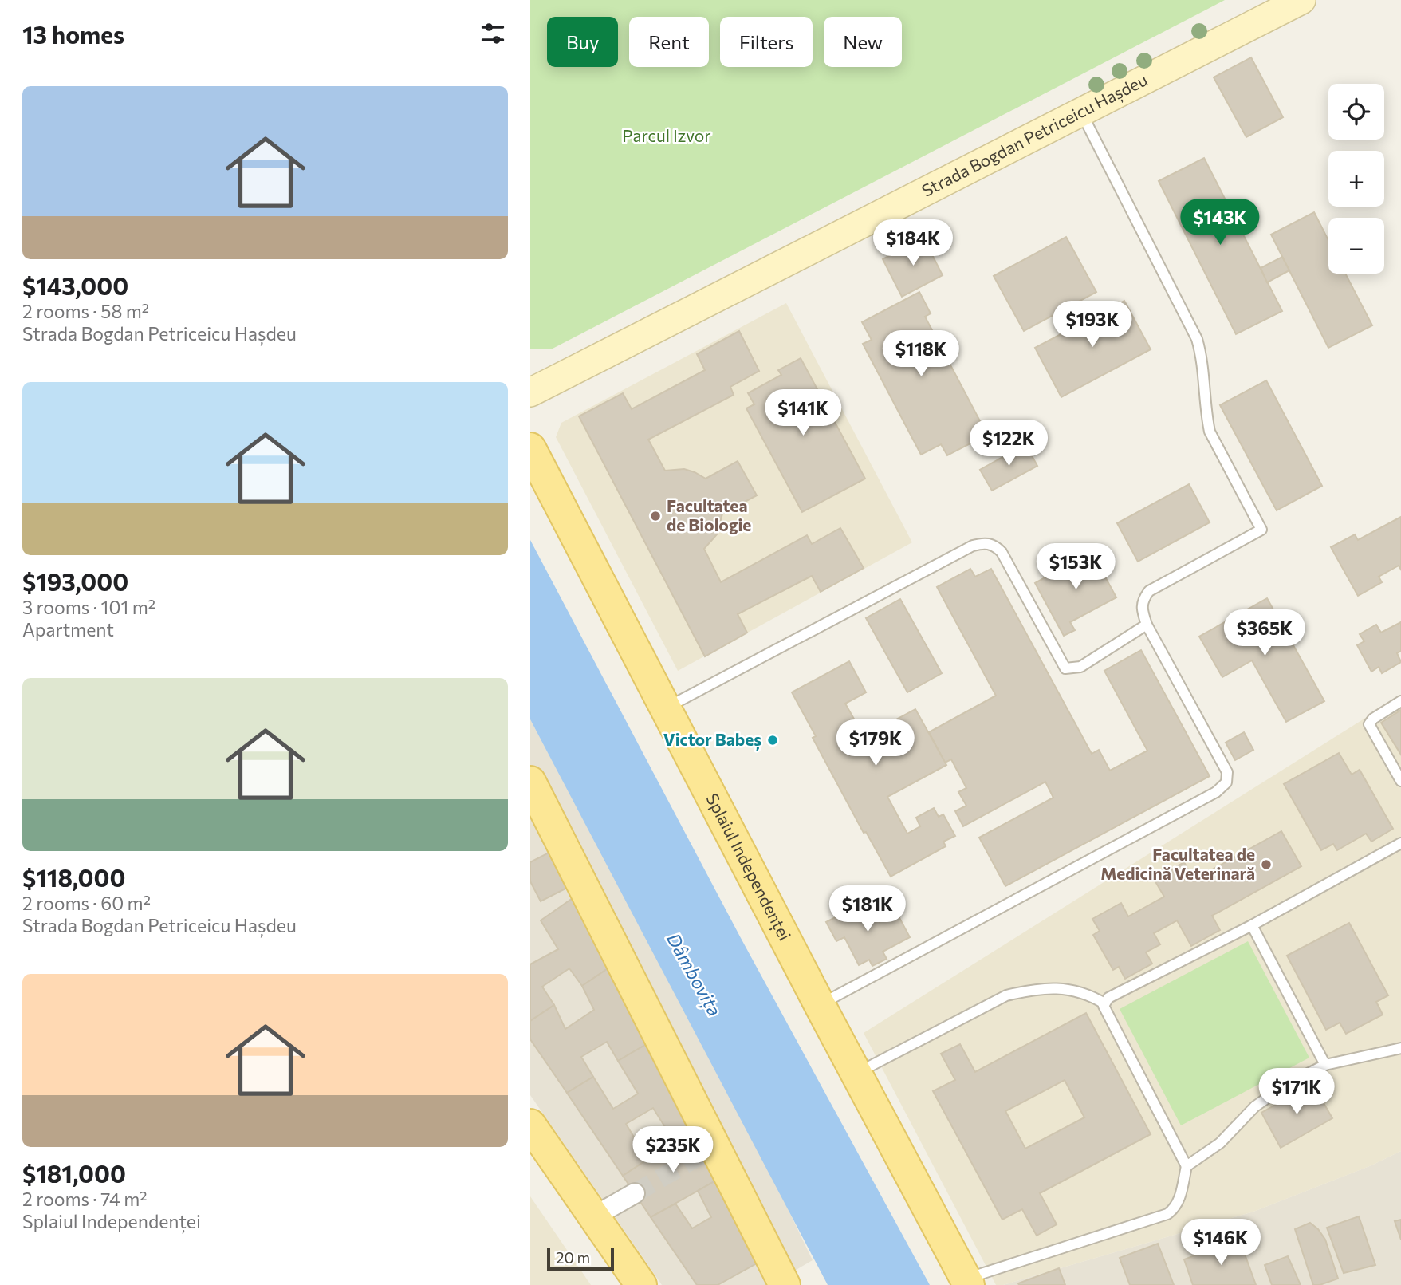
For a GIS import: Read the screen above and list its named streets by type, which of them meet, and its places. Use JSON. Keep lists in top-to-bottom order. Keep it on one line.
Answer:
{"streets":{"main road":["Strada Bogdan Petriceicu Hașdeu","Splaiul Independenței"]},"water":["Dâmbovița"],"parks":["Parcul Izvor"],"places":["Facultatea de Biologie","Victor Babeș","Facultatea de Medicină Veterinară"],"scale_bar":"20 m","page":{"heading":"13 homes","chip":["Buy","Rent","Filters","New"],"list":[{"name":"$143,000","note":"2 rooms · 58 m² · Strada Bogdan Petriceicu Hașdeu"},{"name":"$193,000","note":"3 rooms · 101 m² · Apartment"},{"name":"$118,000","note":"2 rooms · 60 m² · Strada Bogdan Petriceicu Hașdeu"},{"name":"$181,000","note":"2 rooms · 74 m² · Splaiul Independenței"}],"map_buttons":["+","−"],"price":["$143K","$184K","$193K","$118K","$141K","$122K","$153K","$365K","$179K","$181K","$171K","$235K","$146K"],"scale":"20 m"}}
